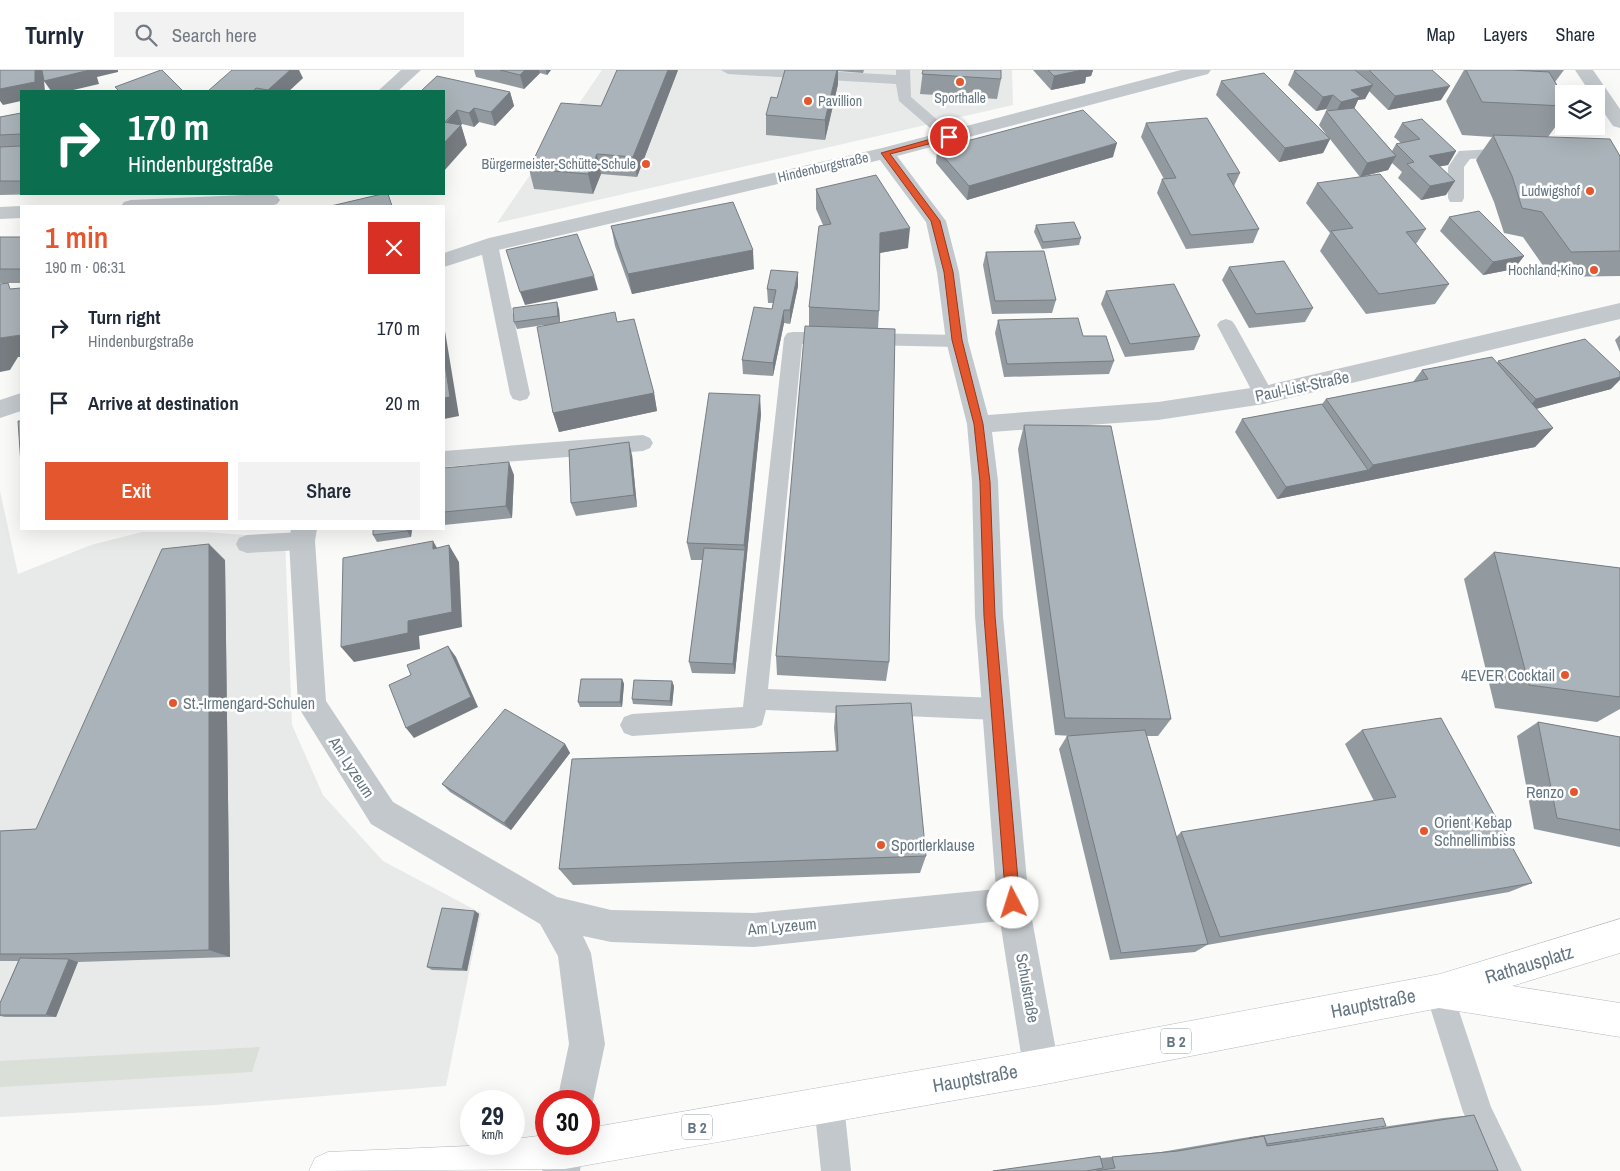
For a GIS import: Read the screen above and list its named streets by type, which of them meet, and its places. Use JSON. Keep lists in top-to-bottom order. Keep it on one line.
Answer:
{"streets":{"main road":["Rathausplatz","Hauptstraße","B 2"],"street":["Hindenburgstraße","Paul-List-Straße","Am Lyzeum","Schulstraße"]},"crossings":[["Hindenburgstraße","Schulstraße"],["Paul-List-Straße","Schulstraße"],["Am Lyzeum","Schulstraße"],["Rathausplatz","Hauptstraße"],["Schulstraße","Hauptstraße"]],"places":["Sporthalle","Pavillion","Bürgermeister-Schütte-Schule","Ludwigshof","Hochland-Kino","4EVER Cocktail","St.-Irmengard-Schulen","Renzo","Orient Kebap Schnellimbiss","Sportlerklause"],"page":{"header":"Turnly","search":"Search here","nav":["Map","Layers","Share"],"turn":["170 m","Hindenburgstraße"],"heading":["1 min","190 m · 06:31"],"list":[{"name":"Turn right","note":"Hindenburgstraße","value":"170 m"},{"name":"Arrive at destination","value":"20 m"}],"buttons":["Exit","Share"],"speed":"29 km/h","limit":"30"}}
